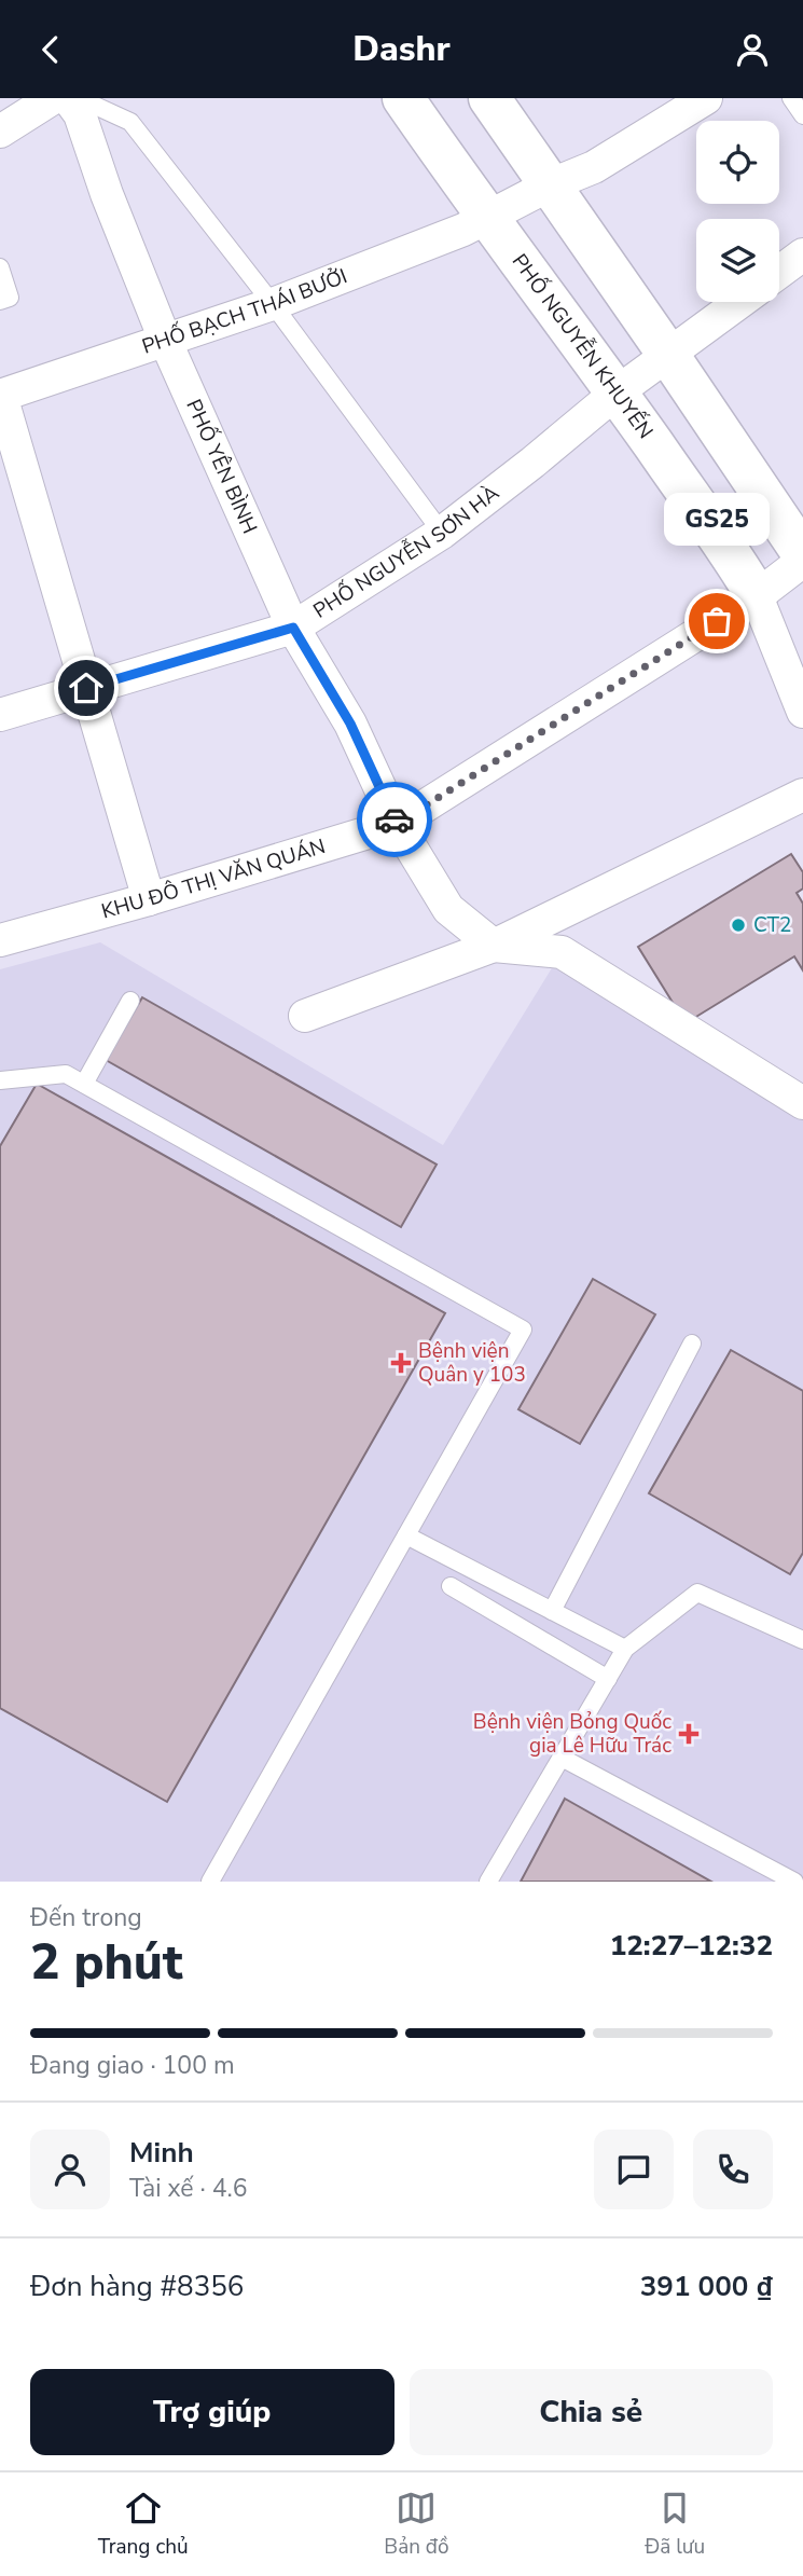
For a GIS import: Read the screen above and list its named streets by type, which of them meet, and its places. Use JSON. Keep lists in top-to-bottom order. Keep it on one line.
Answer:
{"streets":{"street":["PHỐ BẠCH THÁI BƯỞI","PHỐ NGUYỄN KHUYẾN","PHỐ YÊN BÌNH","PHỐ NGUYỄN SƠN HÀ","KHU ĐÔ THỊ VĂN QUÁN"]},"crossings":[["PHỐ BẠCH THÁI BƯỞI","PHỐ NGUYỄN KHUYẾN"],["PHỐ BẠCH THÁI BƯỞI","PHỐ YÊN BÌNH"],["PHỐ NGUYỄN KHUYẾN","PHỐ NGUYỄN SƠN HÀ"],["PHỐ NGUYỄN KHUYẾN","KHU ĐÔ THỊ VĂN QUÁN"],["PHỐ YÊN BÌNH","PHỐ NGUYỄN SƠN HÀ"],["PHỐ YÊN BÌNH","KHU ĐÔ THỊ VĂN QUÁN"]],"places":{"other":["GS25","CT2"],"health":["Bệnh viện Quân y 103","Bệnh viện Bỏng Quốc gia Lê Hữu Trác"]},"page":{"header":"Dashr","bubble":"GS25","heading":["2 phút","Đến trong","12:27–12:32"],"panel":["Minh","Tài xế · 4.6","Đơn hàng #8356","391 000 ₫"],"bar":"Đang giao · 100 m","buttons":["Trợ giúp","Chia sẻ"],"tabs":["Trang chủ","Bản đồ","Đã lưu"]}}
